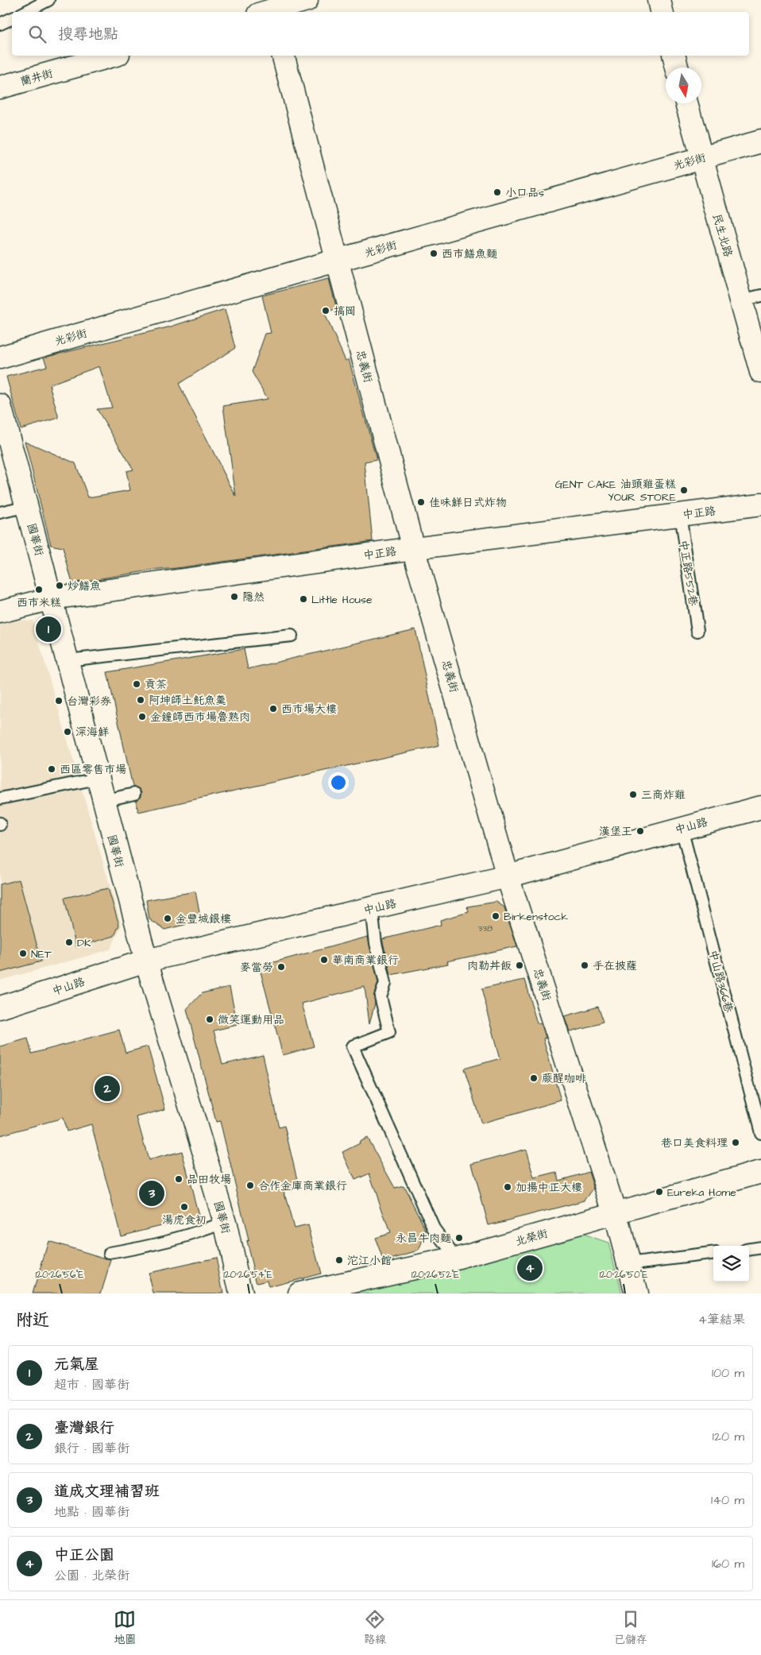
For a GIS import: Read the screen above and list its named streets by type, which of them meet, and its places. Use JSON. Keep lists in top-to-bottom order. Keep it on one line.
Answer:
{"streets":{"street":["蘭井街","光彩街","民生北路","忠義街","中正路","國華街","中山路","北榮街"],"lane":["中正路552巷","中山路366巷"]},"crossings":[["光彩街","民生北路"],["光彩街","忠義街"],["忠義街","中正路"],["忠義街","中山路"],["忠義街","北榮街"],["中正路","國華街"],["中正路","中正路552巷"],["國華街","中山路"],["中山路","中山路366巷"]],"places":["小口品s","西市鱔魚麵","搞岡","GENT CAKE 油頭雞蛋糕 YOUR STORE","佳味鮮日式炸物","炒鱔魚","西市米糕","隱然","Little House","貢茶","阿坤師土魠魚羹","台灣彩券","西市場大樓","金鐘師西市場魯熟肉","深海鮮","西區零售市場","三商炸雞","漢堡王","Birkenstock","金豐城銀樓","DK","NET","華南商業銀行","肉勒丼飯","手在披薩","麥當勞","微笑運動用品","蕨醒咖啡","巷口美食料理","品田牧場","合作金庫商業銀行","加揚中正大樓","Eureka Home","湯虎食初","永昌牛肉麵","沱江小館"],"house_numbers":["338"],"north":"bottom","page":{"search":"搜尋地點","pins":["1","2","3","4"],"heading":["附近","4筆結果"],"list":[{"mark":"1","name":"元氣屋","note":"超市 · 國華街","value":"100 m"},{"mark":"2","name":"臺灣銀行","note":"銀行 · 國華街","value":"120 m"},{"mark":"3","name":"道成文理補習班","note":"地點 · 國華街","value":"140 m"},{"mark":"4","name":"中正公園","note":"公園 · 北榮街","value":"160 m"}],"nav":["地圖","路線","已儲存"]},"coordinates":["120°26'56\"E","120°26'54\"E","120°26'52\"E","120°26'50\"E"]}
